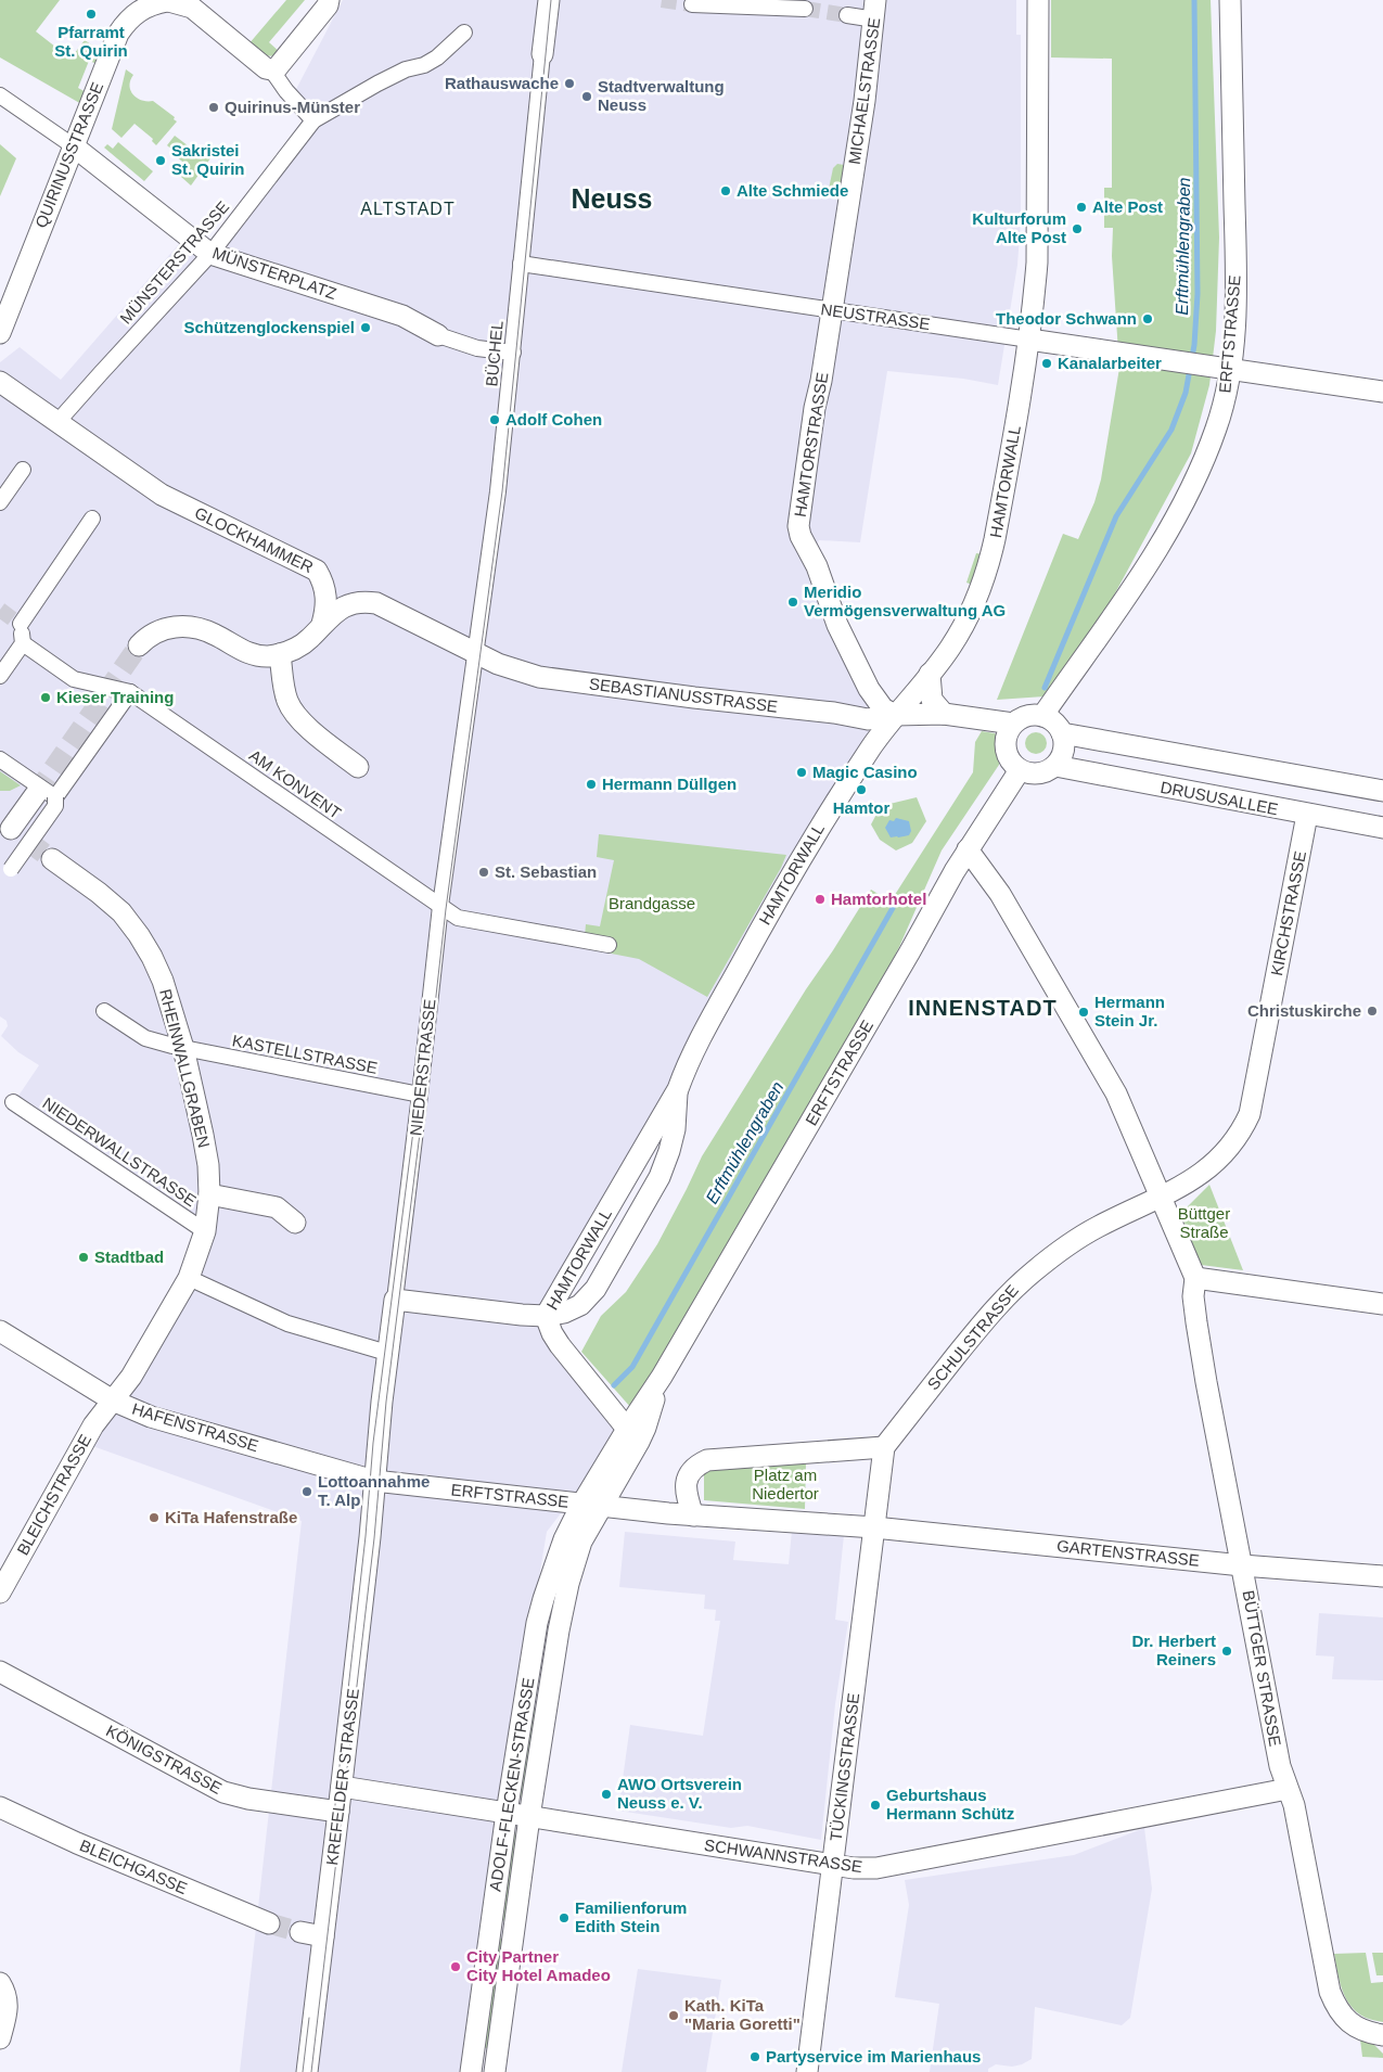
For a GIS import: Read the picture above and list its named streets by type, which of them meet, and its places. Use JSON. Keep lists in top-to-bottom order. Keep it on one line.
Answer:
{"streets":{"street":["MICHAELSTRASSE","QUIRINUSSTRASSE","MÜNSTERSTRASSE","MÜNSTERPLATZ","NEUSTRASSE","ERFTSTRASSE","BÜCHEL","HAMTORSTRASSE","HAMTORWALL","GLOCKHAMMER","SEBASTIANUSSTRASSE","AM KONVENT","DRUSUSALLEE","KIRCHSTRASSE","KASTELLSTRASSE","NIEDERSTRASSE","RHEINWALLGRABEN","NIEDERWALLSTRASSE","SCHULSTRASSE","HAFENSTRASSE","BLEICHSTRASSE","GARTENSTRASSE","BÜTTGER STRASSE","KÖNIGSTRASSE","TÜCKINGSTRASSE","KREFELDER STRASSE","ADOLF-FLECKEN-STRASSE","SCHWANNSTRASSE","BLEICHGASSE"]},"crossings":[["MICHAELSTRASSE","NEUSTRASSE"],["MICHAELSTRASSE","HAMTORSTRASSE"],["QUIRINUSSTRASSE","MÜNSTERPLATZ"],["MÜNSTERSTRASSE","MÜNSTERPLATZ"],["MÜNSTERSTRASSE","GLOCKHAMMER"],["NEUSTRASSE","ERFTSTRASSE"],["NEUSTRASSE","BÜCHEL"],["NEUSTRASSE","HAMTORSTRASSE"],["NEUSTRASSE","HAMTORWALL"],["ERFTSTRASSE","HAMTORWALL"],["ERFTSTRASSE","SEBASTIANUSSTRASSE"],["ERFTSTRASSE","DRUSUSALLEE"],["ERFTSTRASSE","NIEDERSTRASSE"],["ERFTSTRASSE","HAFENSTRASSE"],["ERFTSTRASSE","BÜTTGER STRASSE"],["ERFTSTRASSE","KREFELDER STRASSE"],["ERFTSTRASSE","ADOLF-FLECKEN-STRASSE"],["BÜCHEL","SEBASTIANUSSTRASSE"],["BÜCHEL","NIEDERSTRASSE"],["HAMTORSTRASSE","HAMTORWALL"],["HAMTORSTRASSE","SEBASTIANUSSTRASSE"],["HAMTORWALL","SEBASTIANUSSTRASSE"],["HAMTORWALL","NIEDERSTRASSE"],["SEBASTIANUSSTRASSE","DRUSUSALLEE"],["SEBASTIANUSSTRASSE","NIEDERSTRASSE"],["AM KONVENT","NIEDERSTRASSE"],["DRUSUSALLEE","KIRCHSTRASSE"],["KIRCHSTRASSE","SCHULSTRASSE"],["KIRCHSTRASSE","BÜTTGER STRASSE"],["KASTELLSTRASSE","NIEDERSTRASSE"],["KASTELLSTRASSE","RHEINWALLGRABEN"],["NIEDERSTRASSE","HAFENSTRASSE"],["NIEDERSTRASSE","KREFELDER STRASSE"],["RHEINWALLGRABEN","NIEDERWALLSTRASSE"],["RHEINWALLGRABEN","HAFENSTRASSE"],["RHEINWALLGRABEN","BLEICHSTRASSE"],["SCHULSTRASSE","BÜTTGER STRASSE"],["HAFENSTRASSE","BLEICHSTRASSE"],["HAFENSTRASSE","KREFELDER STRASSE"],["GARTENSTRASSE","BÜTTGER STRASSE"],["GARTENSTRASSE","TÜCKINGSTRASSE"],["BÜTTGER STRASSE","SCHWANNSTRASSE"],["KÖNIGSTRASSE","KREFELDER STRASSE"],["TÜCKINGSTRASSE","SCHWANNSTRASSE"],["KREFELDER STRASSE","SCHWANNSTRASSE"],["ADOLF-FLECKEN-STRASSE","SCHWANNSTRASSE"]],"districts":["Neuss","ALTSTADT","INNENSTADT"],"water":["Erftmühlengraben"],"parks":["Brandgasse","Büttger Straße","Platz am Niedertor"],"places":["Pfarramt St. Quirin","Rathauswache","Stadtverwaltung Neuss","Quirinus-Münster","Sakristei St. Quirin","Alte Schmiede","Alte Post","Kulturforum Alte Post","Theodor Schwann","Schützenglockenspiel","Kanalarbeiter","Adolf Cohen","Meridio Vermögensverwaltung AG","Kieser Training","Magic Casino","Hermann Düllgen","Hamtor","St. Sebastian","Hamtorhotel","Christuskirche","Hermann Stein Jr.","Stadtbad","Lottoannahme T. Alp","KiTa Hafenstraße","Dr. Herbert Reiners","AWO Ortsverein Neuss e. V.","Geburtshaus Hermann Schütz","Familienforum Edith Stein","City Partner City Hotel Amadeo","Kath. KiTa \"Maria Goretti\"","Partyservice im Marienhaus"]}
